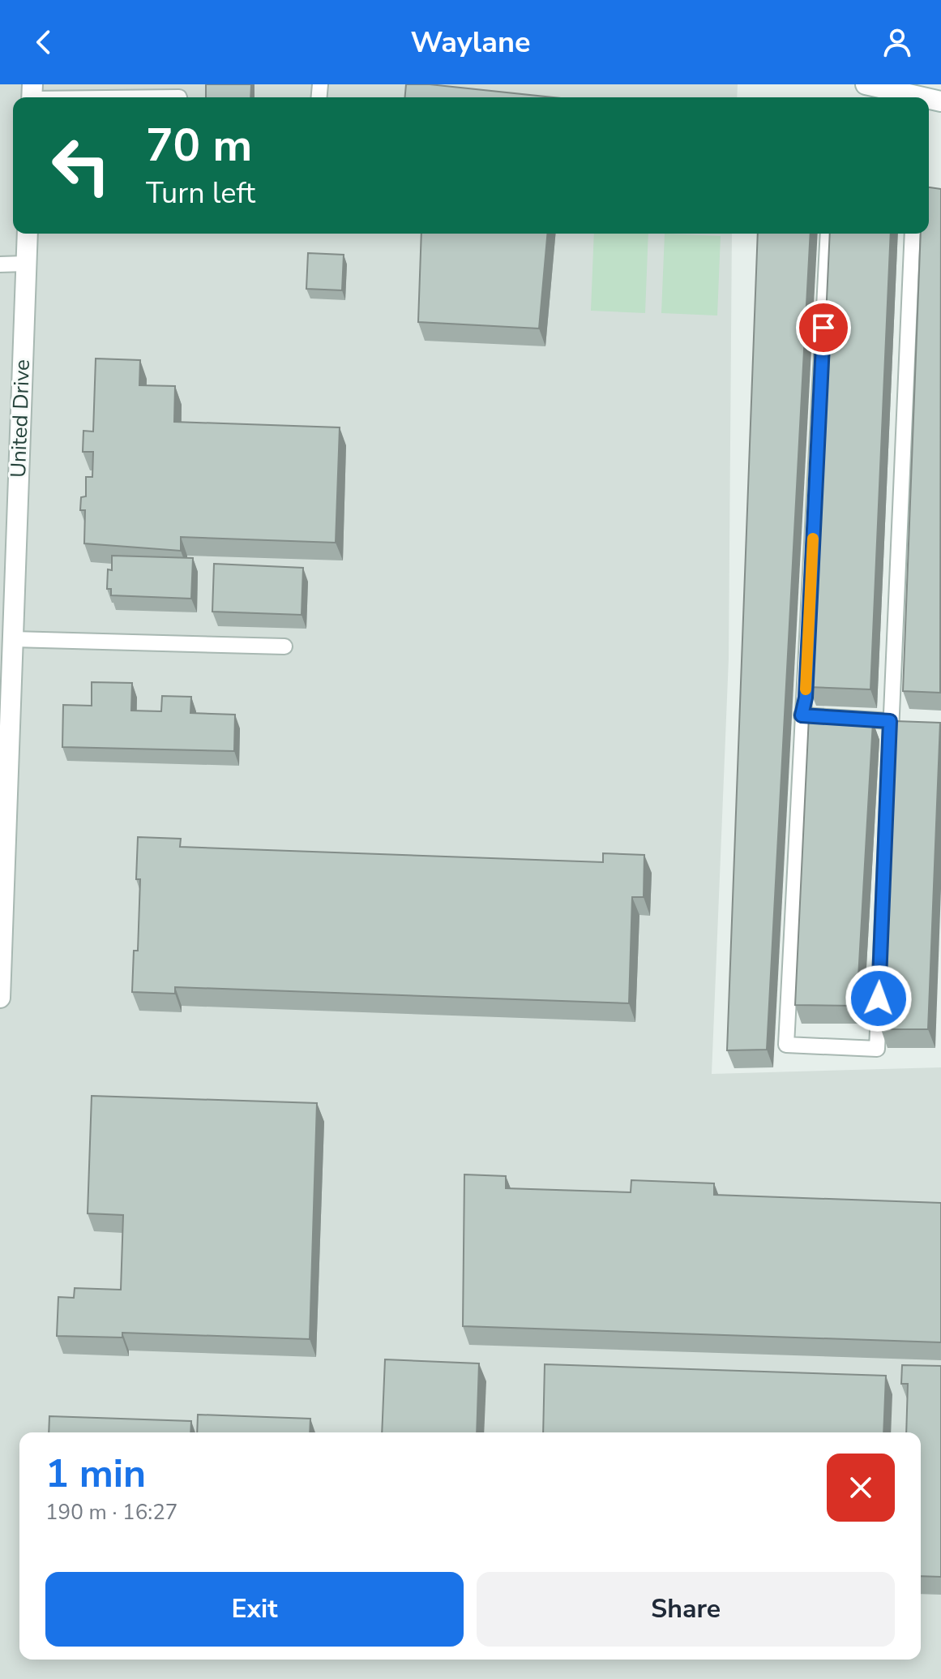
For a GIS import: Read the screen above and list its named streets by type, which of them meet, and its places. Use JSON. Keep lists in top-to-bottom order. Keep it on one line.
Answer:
{"streets":{"street":["United Drive"]},"page":{"header":"Waylane","turn":["70 m","Turn left"],"heading":["1 min","190 m · 16:27"],"buttons":["Exit","Share"]}}
